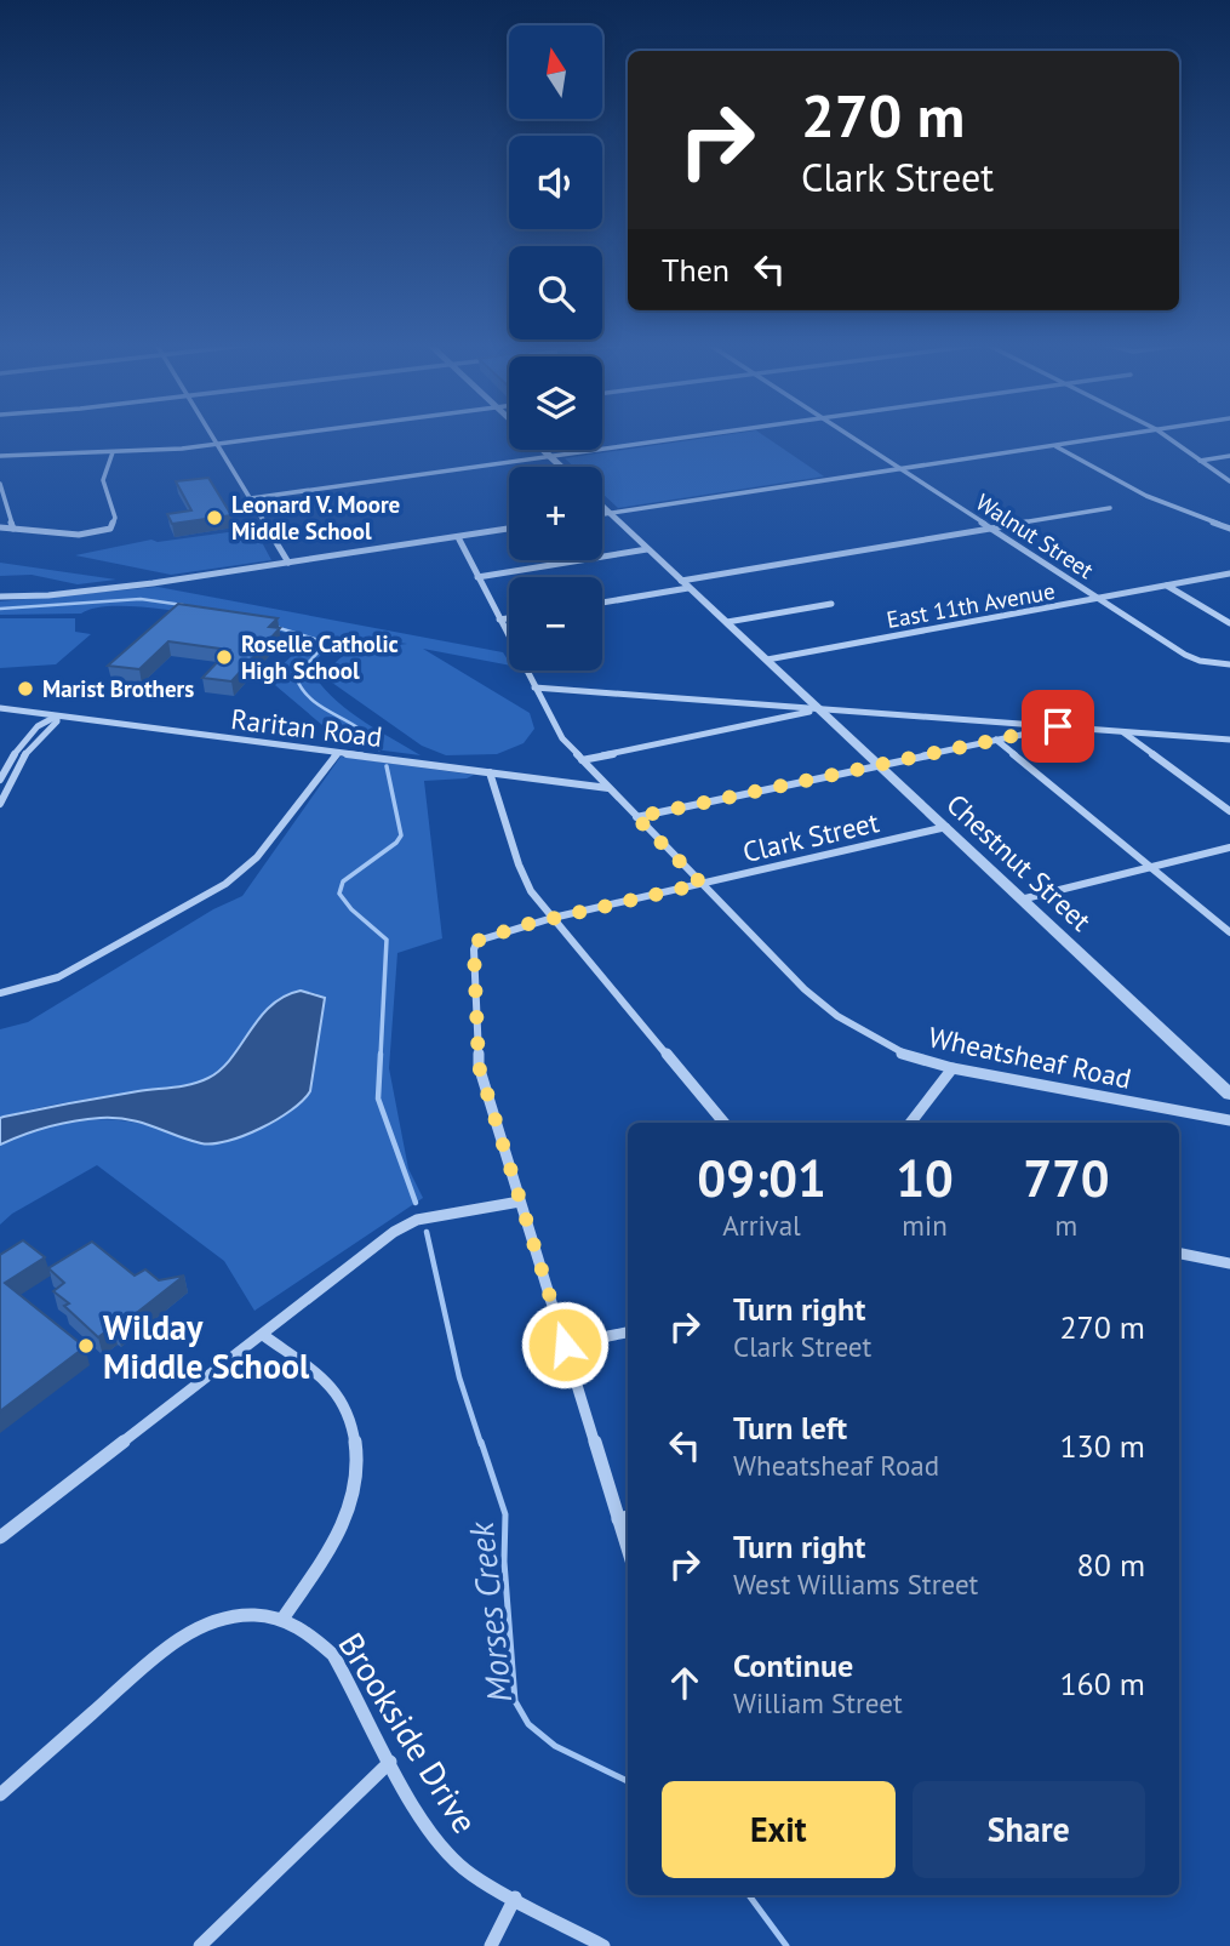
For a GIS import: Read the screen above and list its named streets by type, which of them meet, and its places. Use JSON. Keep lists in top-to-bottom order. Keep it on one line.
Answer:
{"streets":{"street":["Walnut Street","East 11th Avenue","Raritan Road","Clark Street","Chestnut Street","Wheatsheaf Road","Brookside Drive"]},"crossings":[["Walnut Street","East 11th Avenue"],["East 11th Avenue","Chestnut Street"],["Raritan Road","Wheatsheaf Road"],["Clark Street","Chestnut Street"],["Clark Street","Wheatsheaf Road"]],"water":["Morses Creek"],"places":["Leonard V. Moore Middle School","Roselle Catholic High School","Marist Brothers","Wilday Middle School"],"north":"top","page":{"map_buttons":["+","−"],"turn":["270 m","Clark Street"],"then":"Then","eta":["09:01","Arrival","10","min","770","m"],"list":[{"name":"Turn right","note":"Clark Street","value":"270 m"},{"name":"Turn left","note":"Wheatsheaf Road","value":"130 m"},{"name":"Turn right","note":"West Williams Street","value":"80 m"},{"name":"Continue","note":"William Street","value":"160 m"}],"buttons":["Exit","Share"]}}
